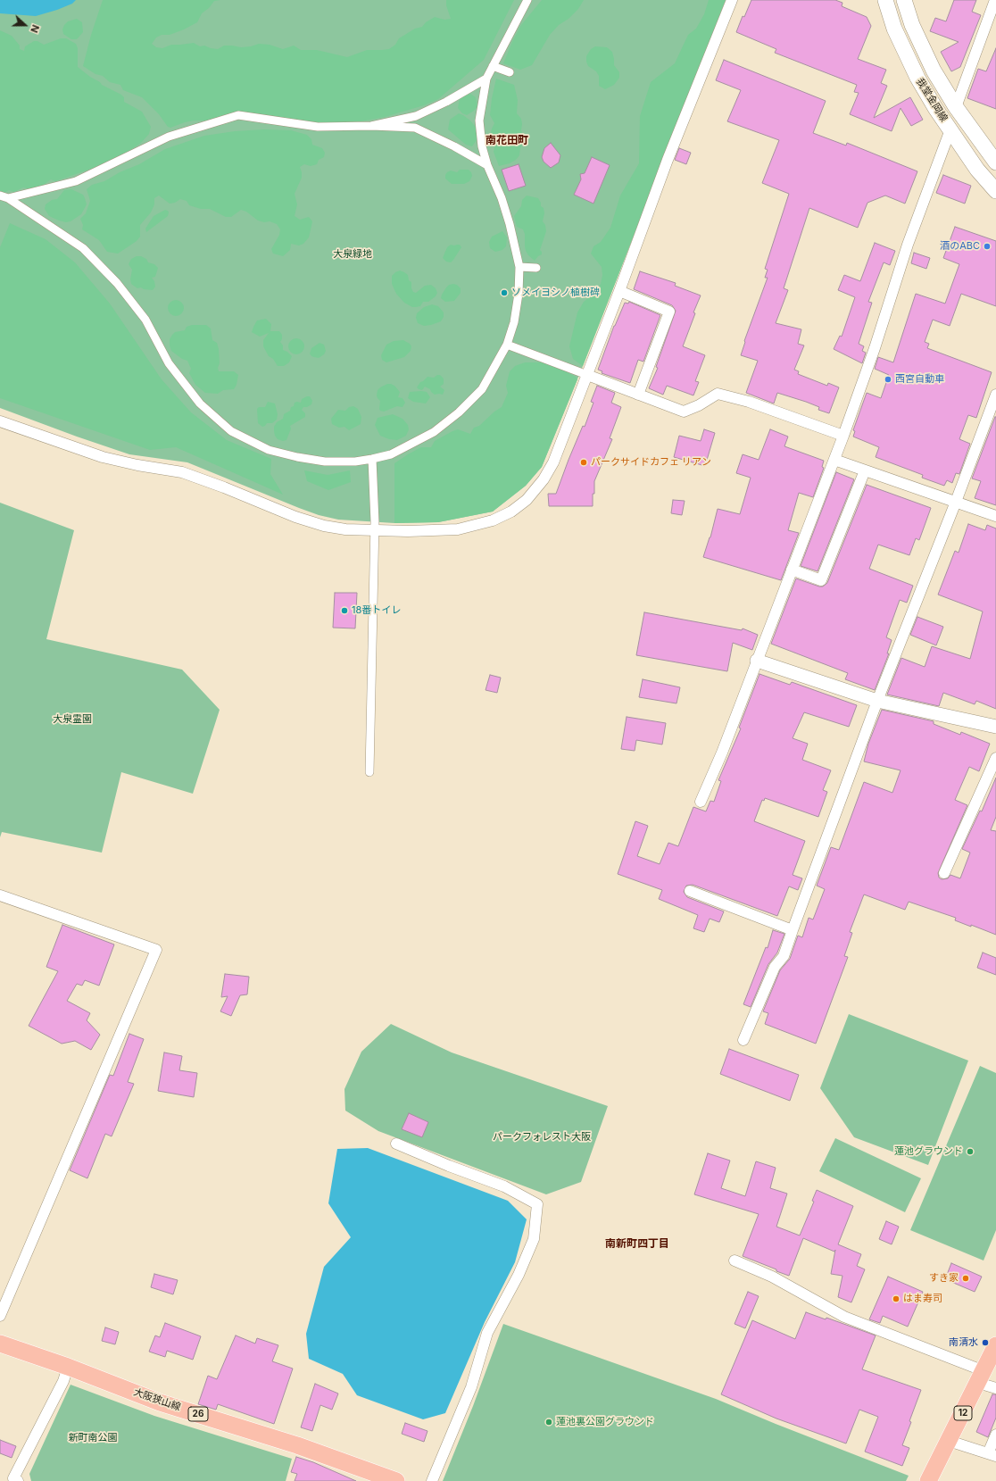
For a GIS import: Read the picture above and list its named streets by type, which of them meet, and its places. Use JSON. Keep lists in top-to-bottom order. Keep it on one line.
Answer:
{"streets":{"main road":["我堂金岡線","大阪狭山線","12","26"]},"districts":["南花田町","南新町四丁目"],"parks":["大泉緑地","大泉霊園","パークフォレスト大阪","新町南公園"],"places":["酒のABC","ソメイヨシノ植樹碑","西宮自動車","パークサイドカフェ リアン","18番トイレ","蓮池グラウンド","すき家","はま寿司","南清水","蓮池裏公園グラウンド"],"north":"right"}
